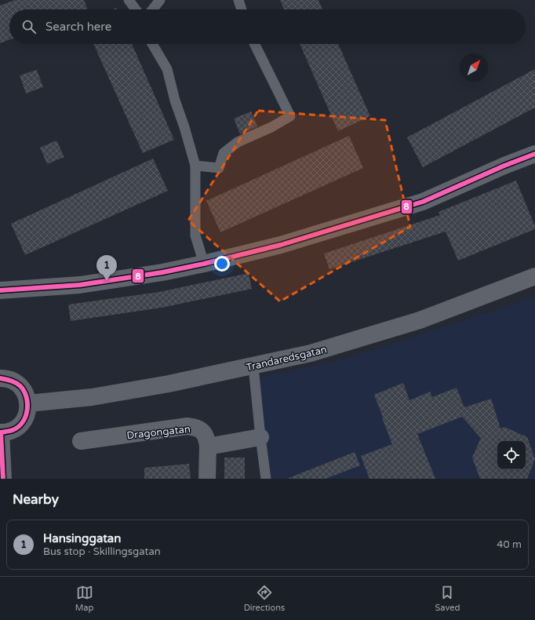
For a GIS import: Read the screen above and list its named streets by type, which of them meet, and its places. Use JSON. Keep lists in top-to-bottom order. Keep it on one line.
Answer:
{"streets":{"street":["Trandaredsgatan","Dragongatan"]},"lines":["transit line 8"],"north":"top right","page":{"search":"Search here","pins":"1","heading":"Nearby","list":[{"mark":"1","name":"Hansinggatan","note":"Bus stop · Skillingsgatan","value":"40 m"}],"nav":["Map","Directions","Saved"]}}
